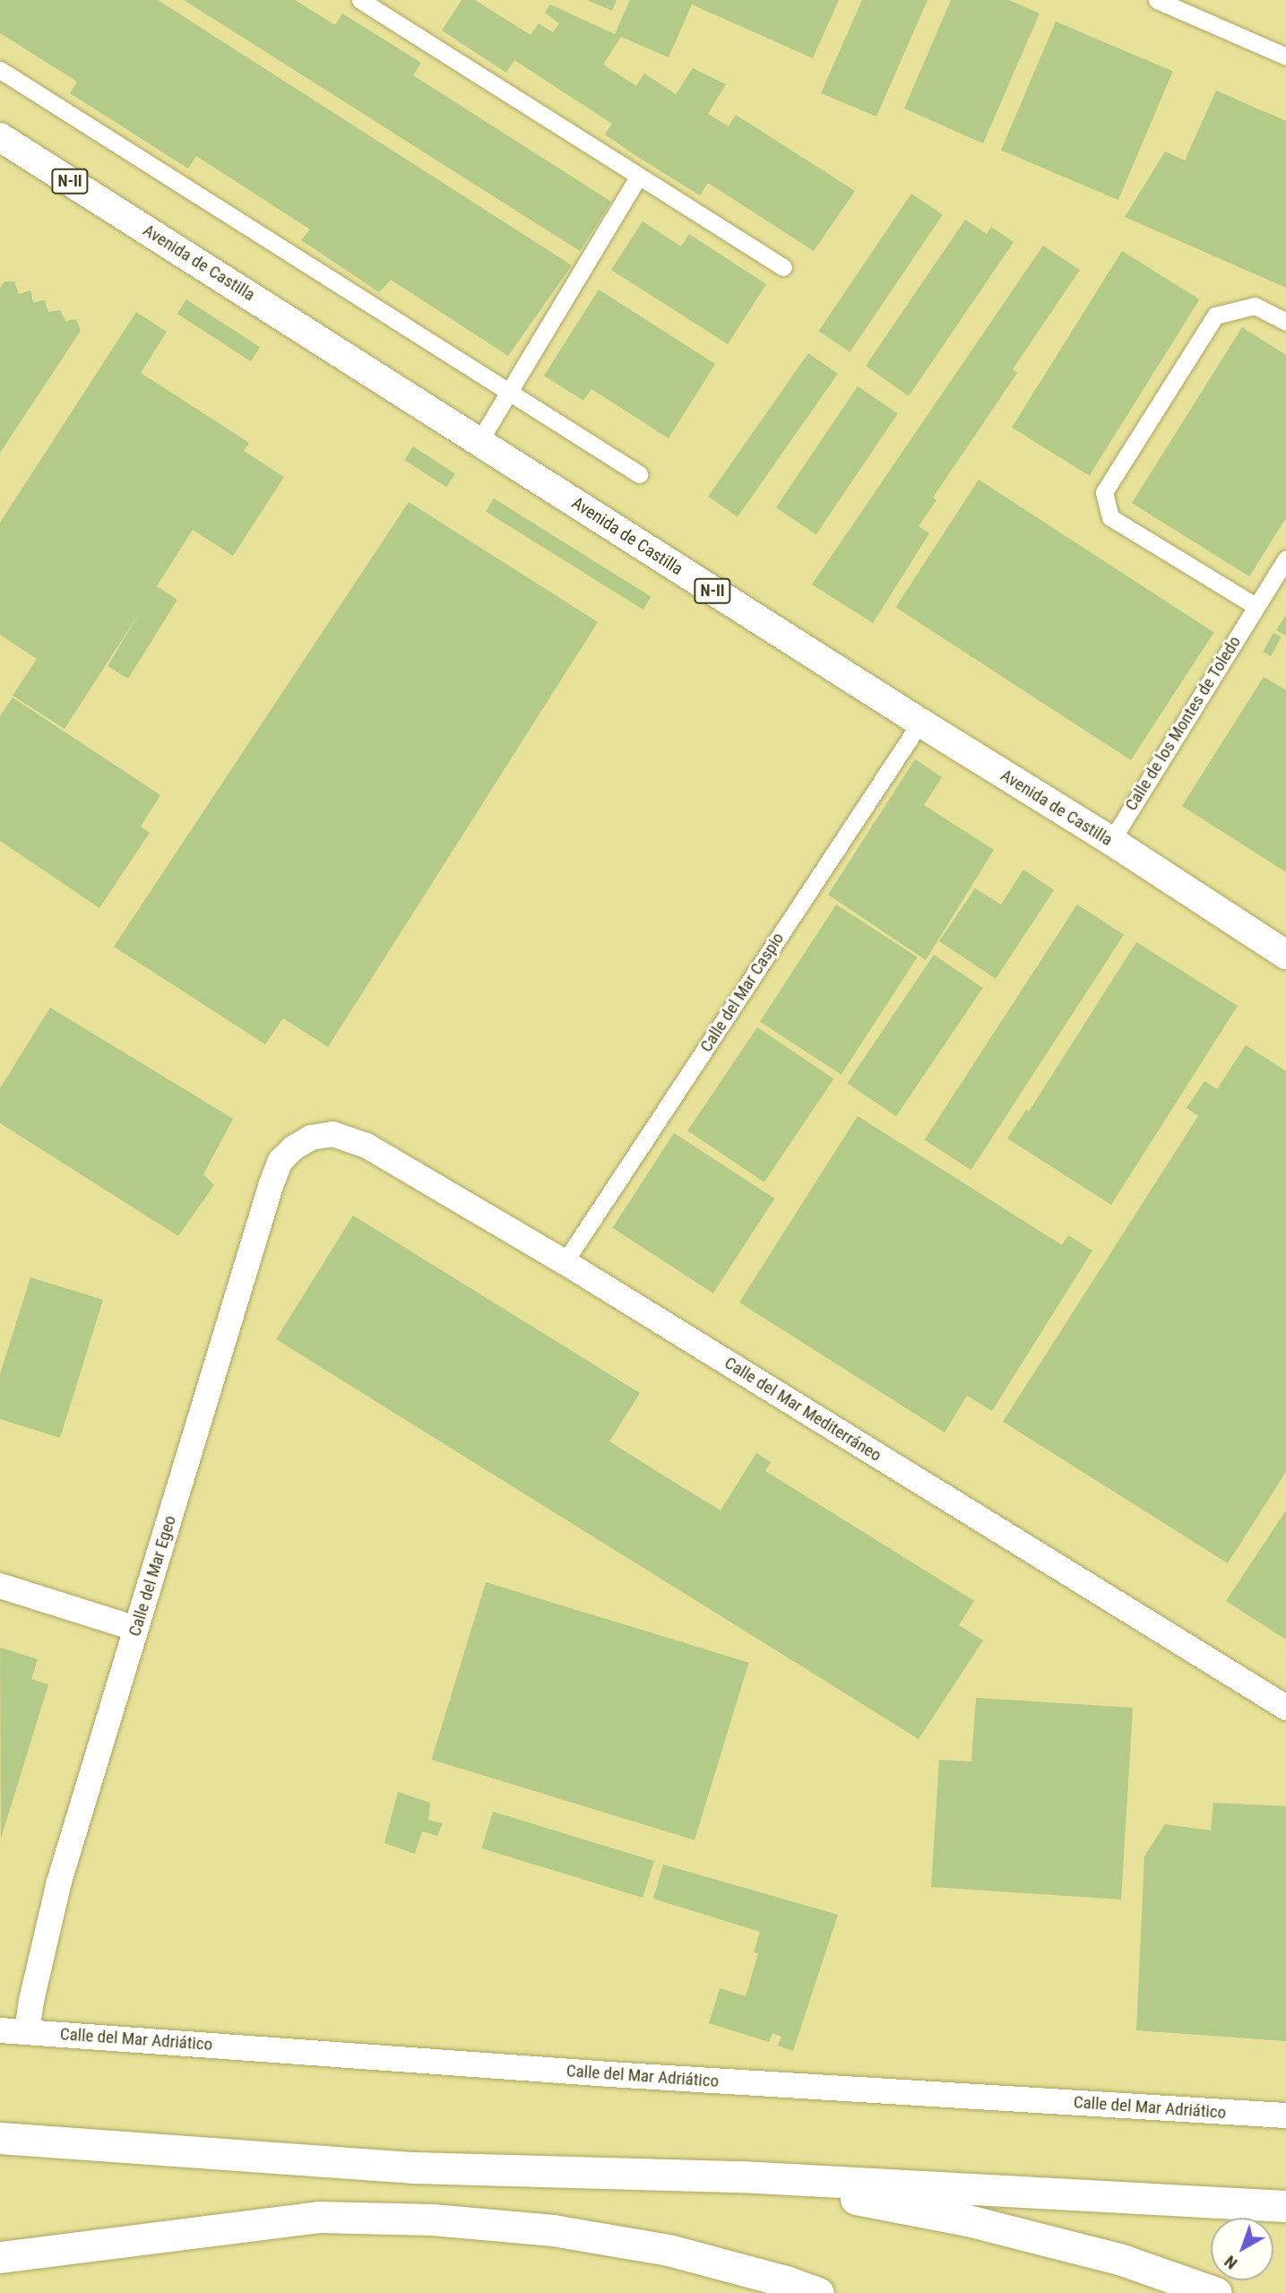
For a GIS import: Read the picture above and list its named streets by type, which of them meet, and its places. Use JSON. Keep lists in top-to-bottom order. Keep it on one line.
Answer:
{"streets":{"main road":["N-II","Avenida de Castilla"],"street":["Calle de los Montes de Toledo","Calle del Mar Caspio","Calle del Mar Mediterráneo","Calle del Mar Egeo","Calle del Mar Adriático"]},"crossings":[["Avenida de Castilla","Calle de los Montes de Toledo"],["Avenida de Castilla","Calle del Mar Caspio"],["Calle del Mar Caspio","Calle del Mar Mediterráneo"],["Calle del Mar Mediterráneo","Calle del Mar Egeo"],["Calle del Mar Egeo","Calle del Mar Adriático"]],"north":"bottom left"}
